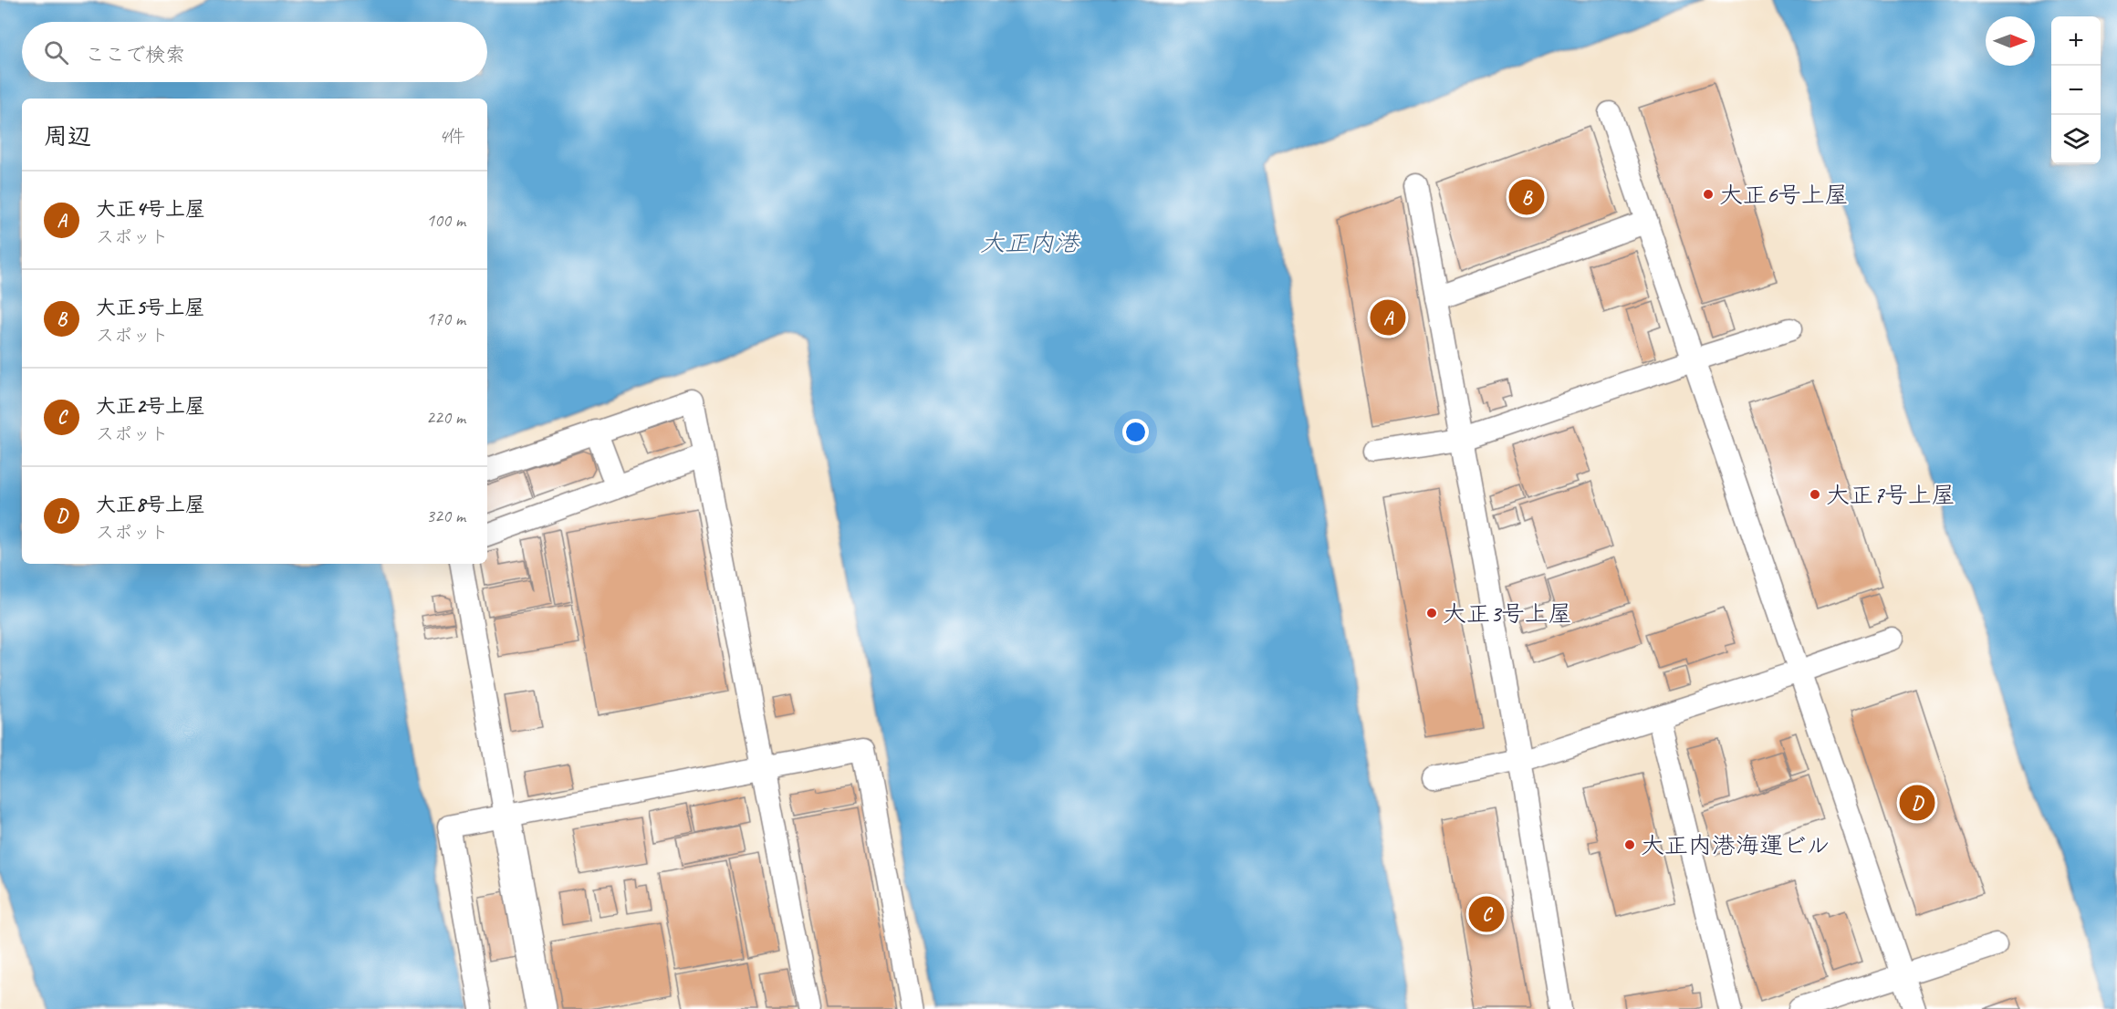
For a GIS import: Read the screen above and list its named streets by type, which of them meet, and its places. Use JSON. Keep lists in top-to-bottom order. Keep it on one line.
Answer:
{"water":["大正内港"],"places":["大正6号上屋","大正7号上屋","大正3号上屋","大正内港海運ビル"],"north":"right","page":{"map_buttons":["+","−"],"search":"ここで検索","heading":["周辺","4件"],"list":[{"mark":"A","name":"大正4号上屋","note":"スポット","value":"100 m"},{"mark":"B","name":"大正5号上屋","note":"スポット","value":"170 m"},{"mark":"C","name":"大正2号上屋","note":"スポット","value":"220 m"},{"mark":"D","name":"大正8号上屋","note":"スポット","value":"320 m"}],"pins":["B","A","D","C"]}}
